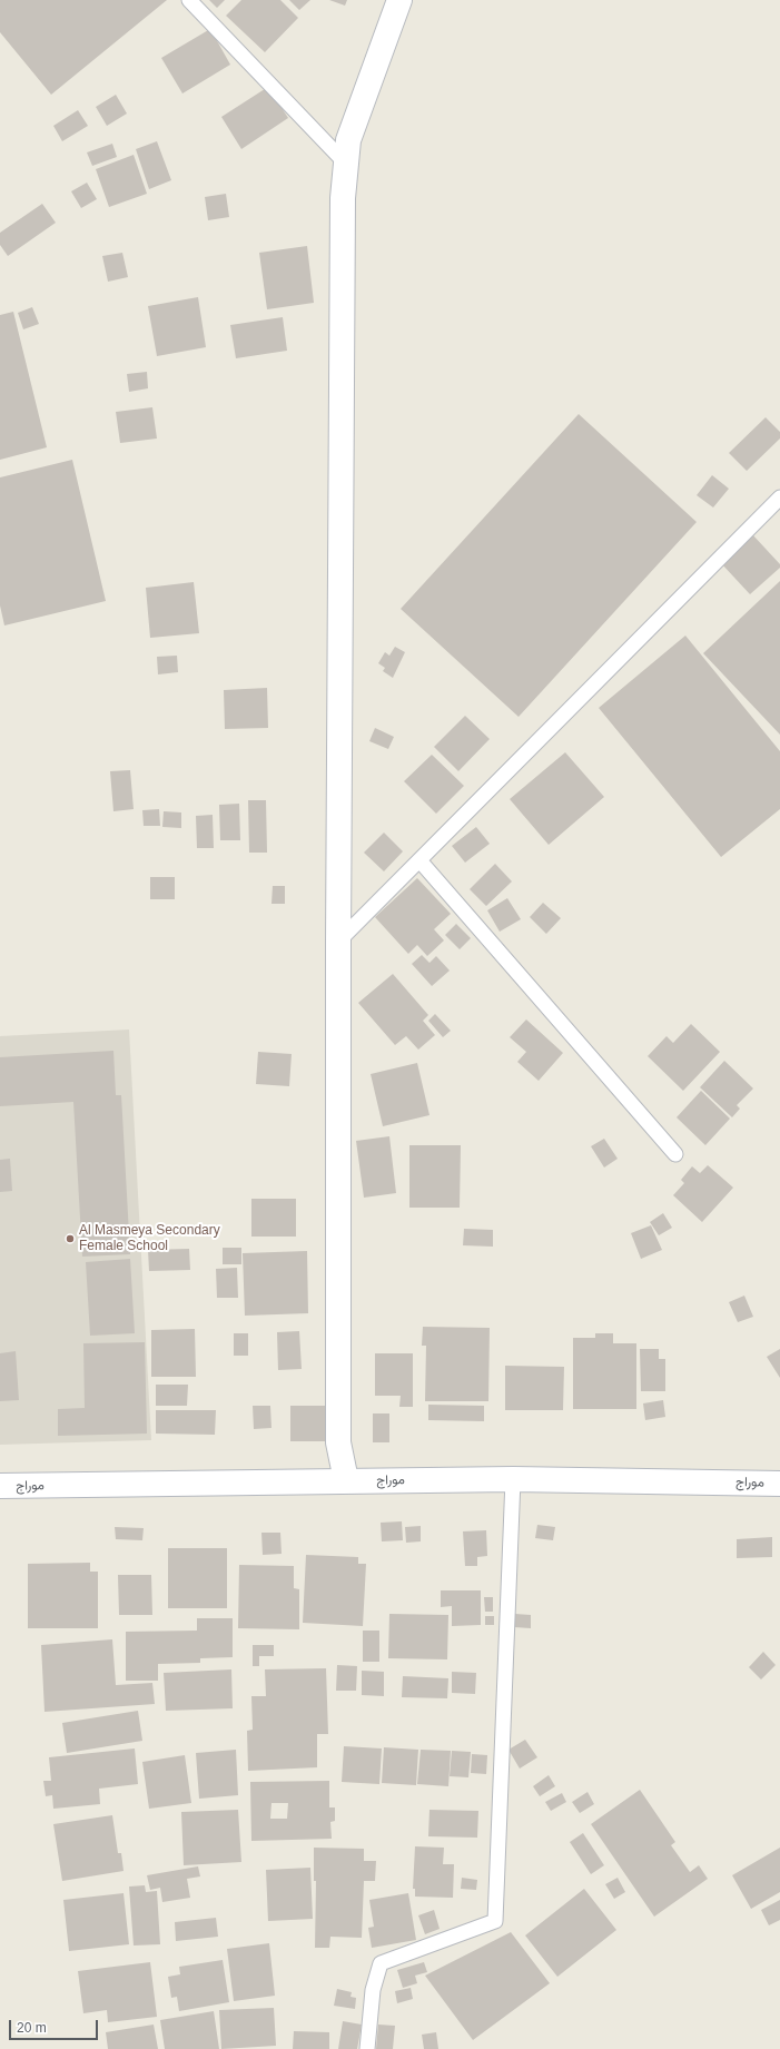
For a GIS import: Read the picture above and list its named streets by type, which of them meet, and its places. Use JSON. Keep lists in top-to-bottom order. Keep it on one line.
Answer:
{"streets":{"street":["موراج"]},"places":["Al Masmeya Secondary Female School"],"scale_bar":"20 m"}
